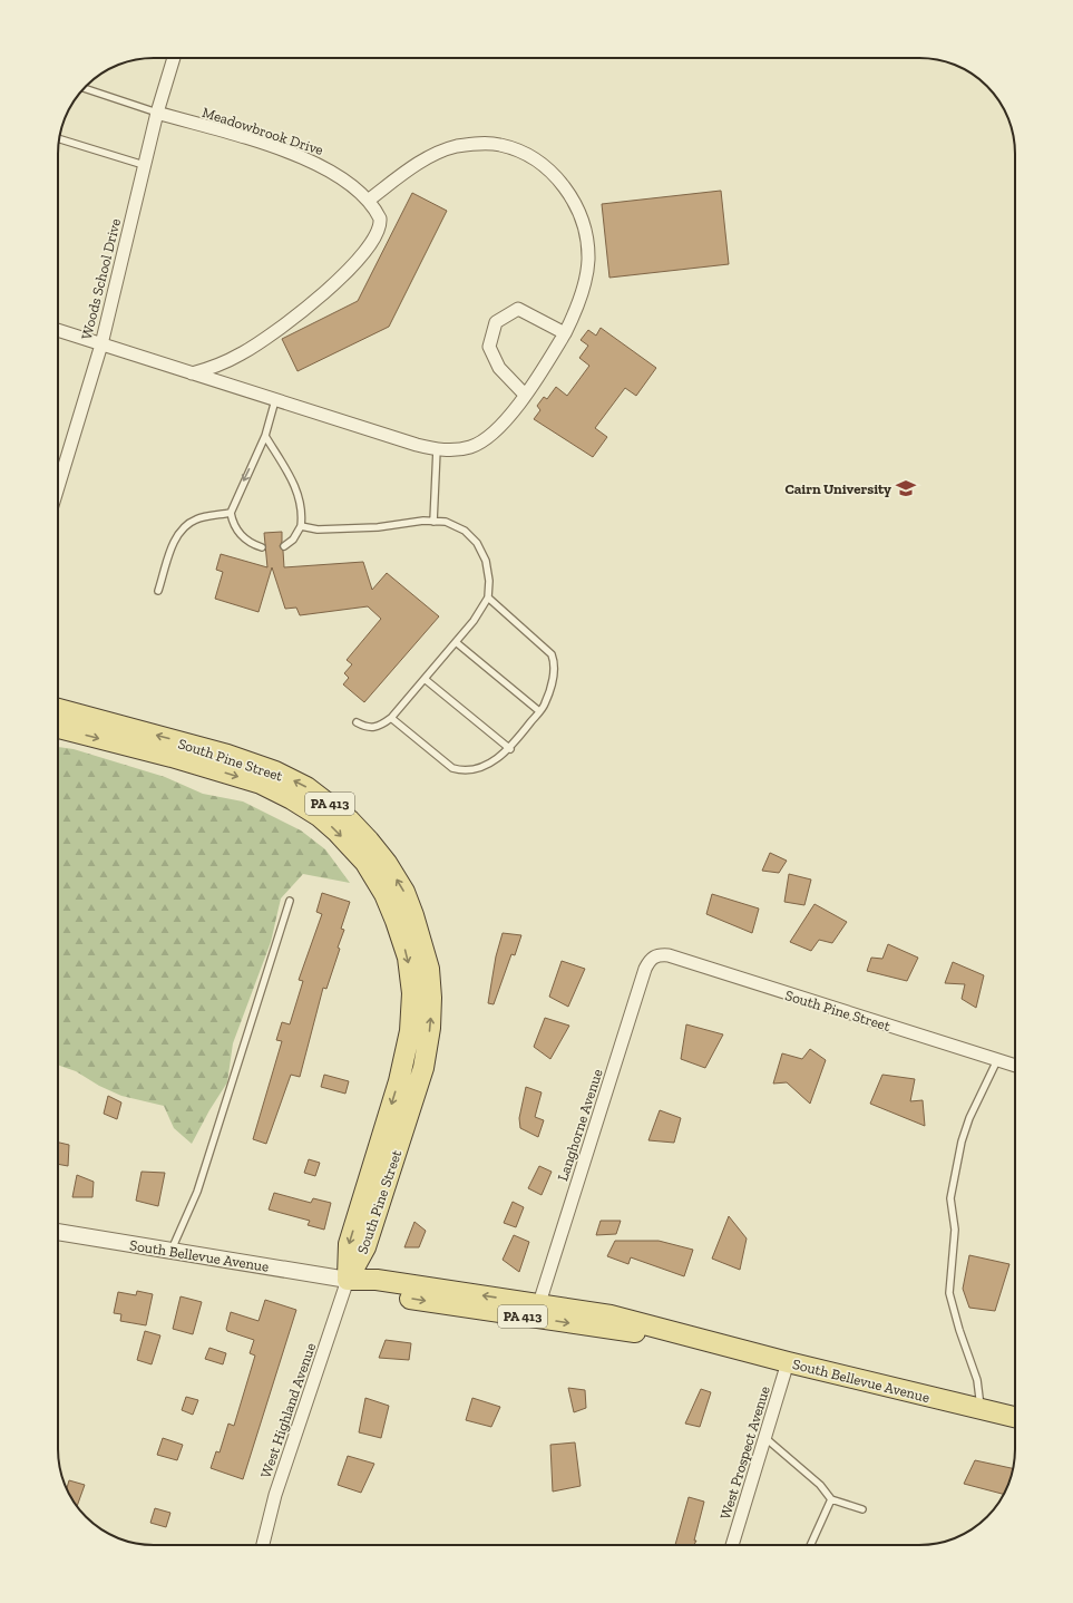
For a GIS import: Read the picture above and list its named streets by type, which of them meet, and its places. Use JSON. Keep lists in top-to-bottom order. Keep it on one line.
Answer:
{"streets":{"main road":["South Pine Street","PA 413","South Bellevue Avenue"],"street":["Meadowbrook Drive","Woods School Drive","Langhorne Avenue","West Highland Avenue","West Prospect Avenue"]},"crossings":[["Meadowbrook Drive","Woods School Drive"],["South Pine Street","Langhorne Avenue"],["South Pine Street","South Bellevue Avenue"],["South Pine Street","West Highland Avenue"],["Langhorne Avenue","South Bellevue Avenue"],["South Bellevue Avenue","West Highland Avenue"],["South Bellevue Avenue","West Prospect Avenue"]],"places":{"school or university":["Cairn University"]}}
